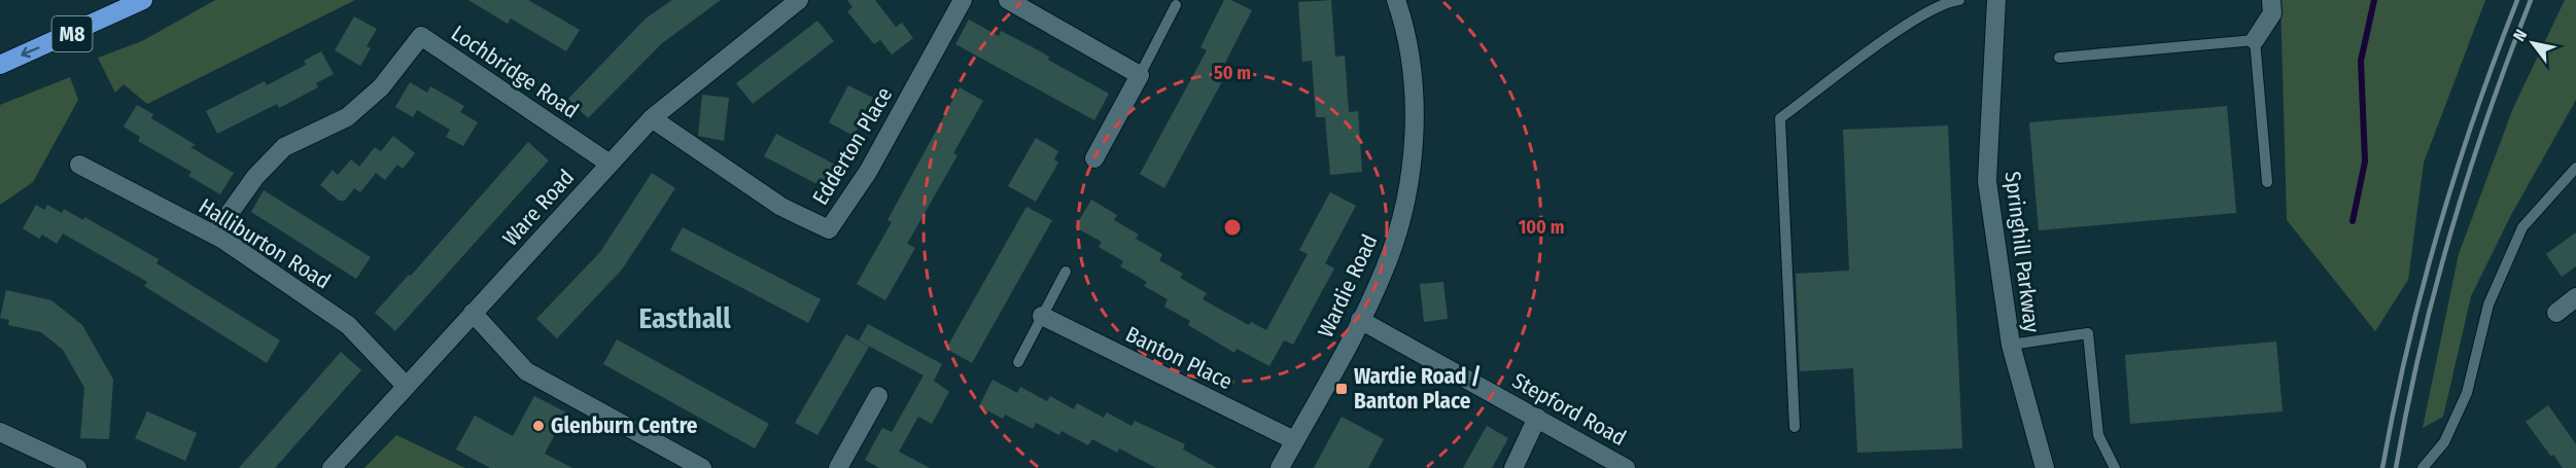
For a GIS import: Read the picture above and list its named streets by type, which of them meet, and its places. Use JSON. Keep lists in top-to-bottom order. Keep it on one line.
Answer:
{"streets":{"highway":["M8"],"street":["Lochbridge Road","Edderton Place","Ware Road","Halliburton Road","Springhill Parkway","Wardie Road","Banton Place","Stepford Road"]},"crossings":[["Lochbridge Road","Ware Road"],["Lochbridge Road","Halliburton Road"],["Edderton Place","Ware Road"],["Ware Road","Halliburton Road"],["Wardie Road","Banton Place"],["Wardie Road","Stepford Road"]],"districts":["Easthall"],"places":{"transit":["Wardie Road / Banton Place"],"other":["Glenburn Centre"]},"north":"top left","rings":["50 m","100 m"]}
